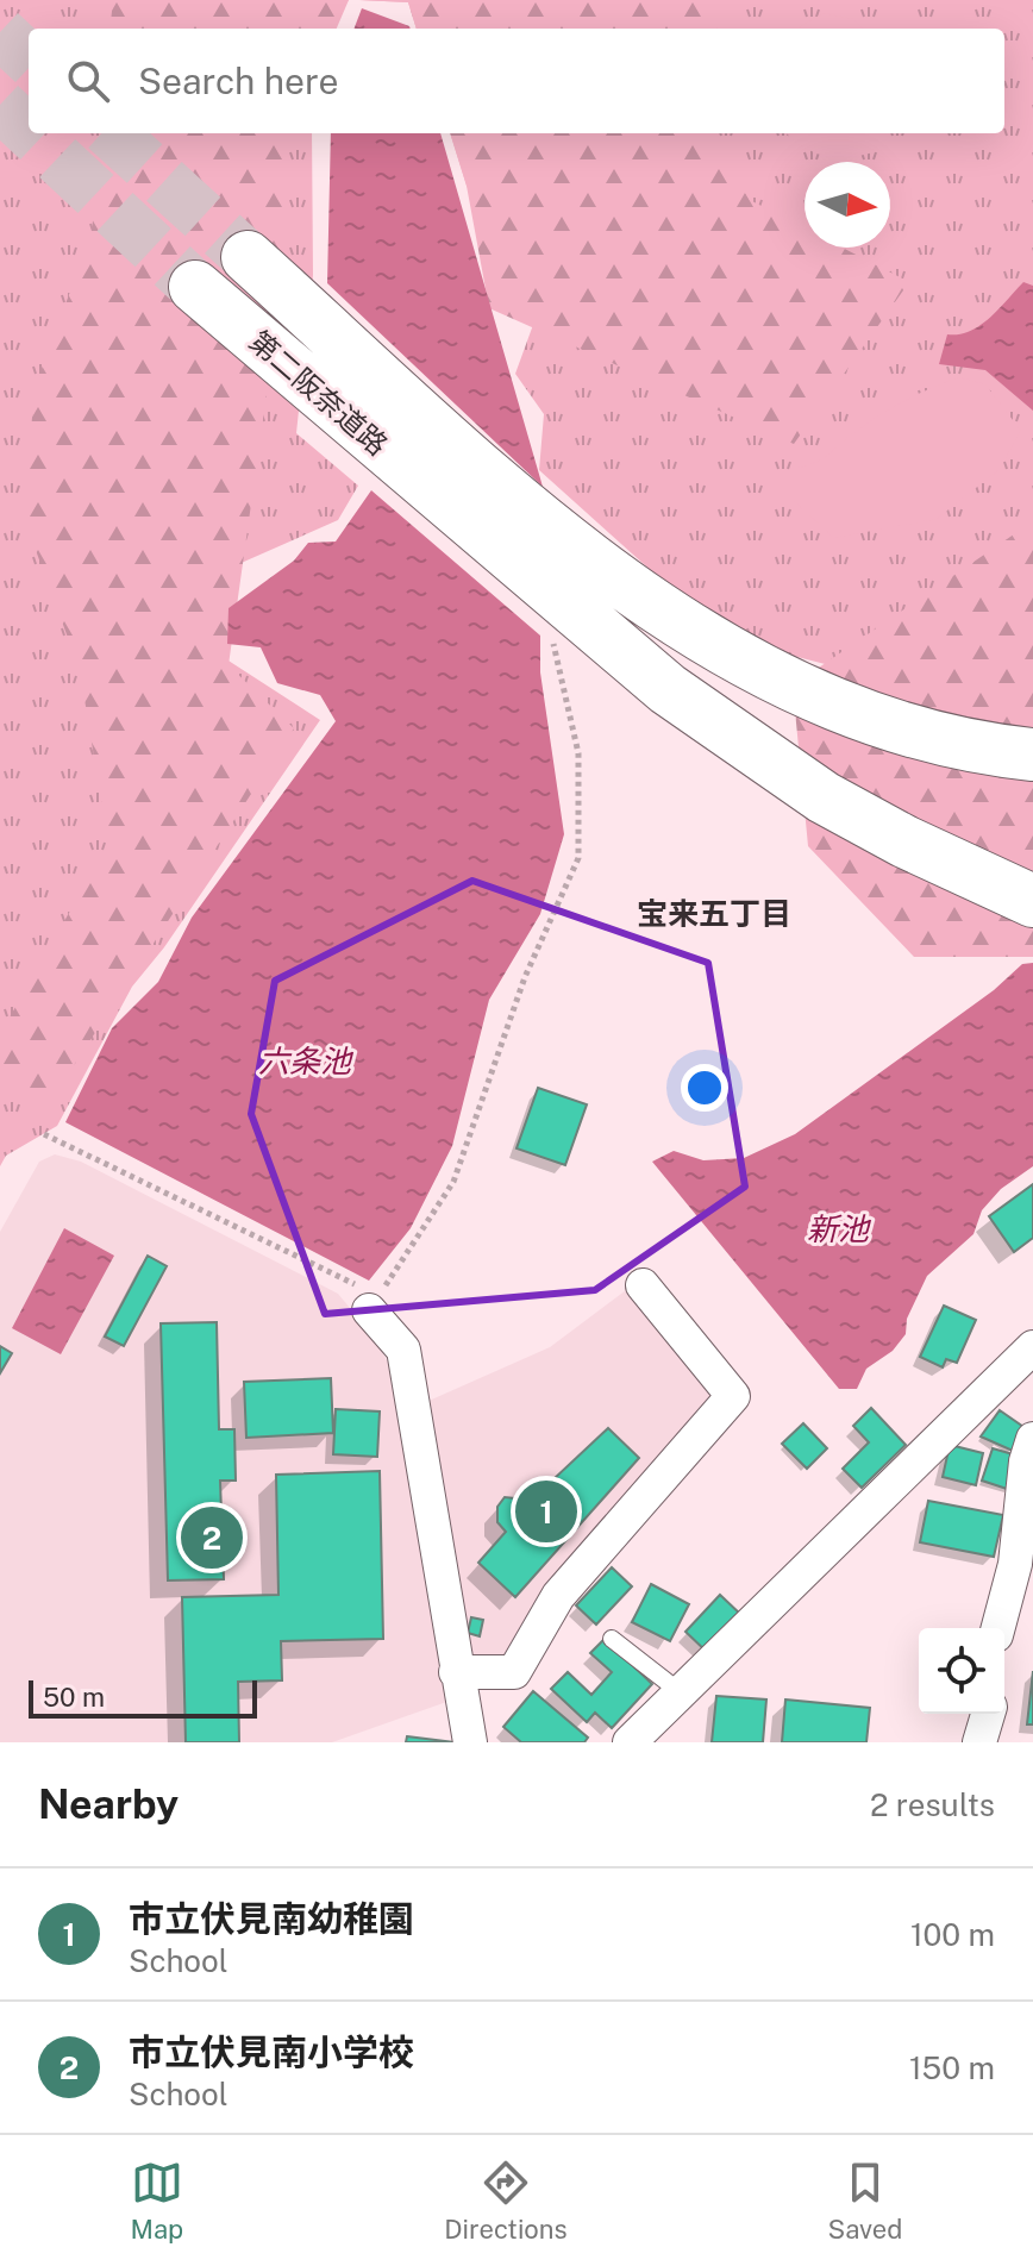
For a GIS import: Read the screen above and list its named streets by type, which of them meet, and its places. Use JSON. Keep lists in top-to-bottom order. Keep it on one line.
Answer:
{"streets":{"highway":["第二阪奈道路"]},"districts":["宝来五丁目"],"water":["六条池","新池"],"scale_bar":"50 m","north":"right","page":{"search":"Search here","pins":["1","2"],"scale":"50 m","heading":["Nearby","2 results"],"list":[{"mark":"1","name":"市立伏見南幼稚園","note":"School","value":"100 m"},{"mark":"2","name":"市立伏見南小学校","note":"School","value":"150 m"}],"nav":["Map","Directions","Saved"]}}
